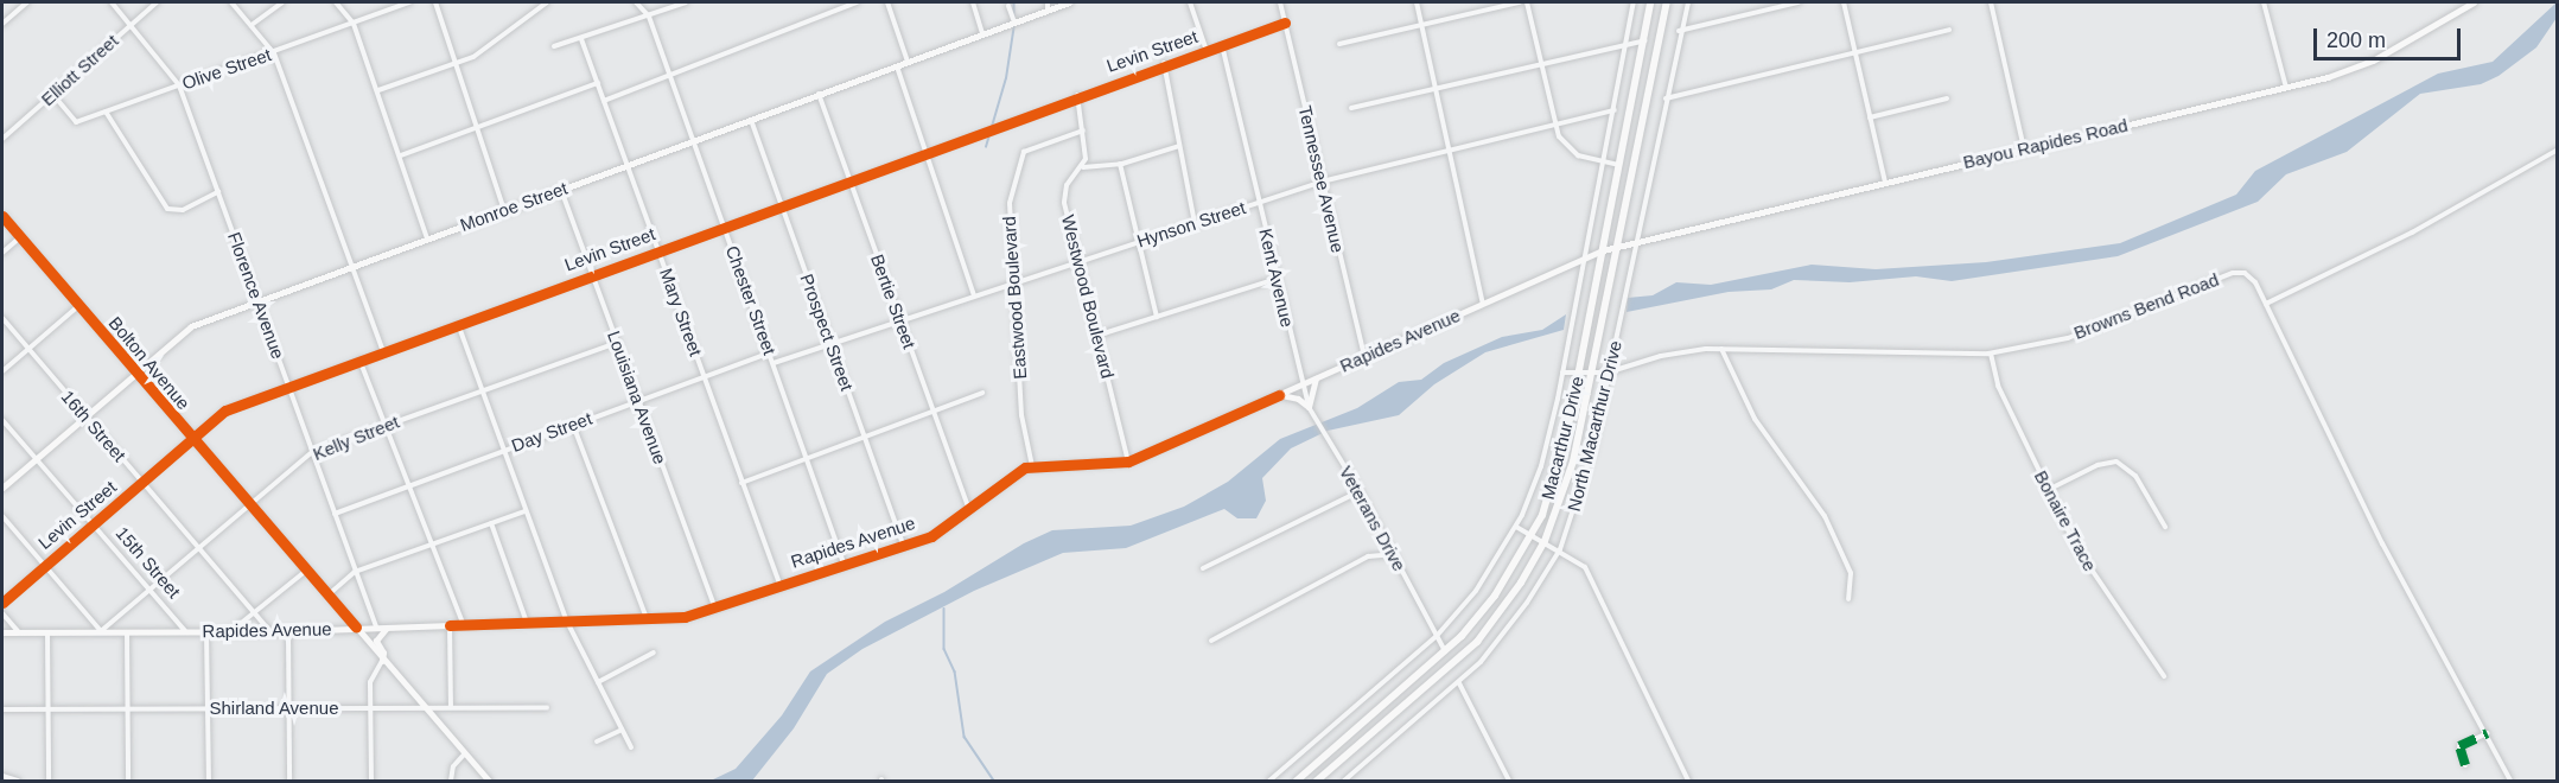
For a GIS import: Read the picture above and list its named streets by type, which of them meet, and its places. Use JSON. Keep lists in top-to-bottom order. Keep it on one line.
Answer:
{"streets":{"highway":["Macarthur Drive"],"main road":["Bayou Rapides Road","Monroe Street","Rapides Avenue","Bolton Avenue"],"street":["Levin Street","Olive Street","Elliott Street","Tennessee Avenue","Hynson Street","Kent Avenue","Florence Avenue","Westwood Boulevard","Eastwood Boulevard","Chester Street","Bertie Street","Browns Bend Road","Mary Street","Prospect Street","Louisiana Avenue","16th Street","North Macarthur Drive","Day Street","Kelly Street","Veterans Drive","Bonaire Trace","15th Street","Shirland Avenue"]},"crossings":[["Levin Street","Tennessee Avenue"],["Levin Street","Kent Avenue"],["Levin Street","Florence Avenue"],["Levin Street","Chester Street"],["Levin Street","Bertie Street"],["Levin Street","Mary Street"],["Levin Street","Prospect Street"],["Levin Street","Bolton Avenue"],["Levin Street","Louisiana Avenue"],["Levin Street","16th Street"],["Levin Street","15th Street"],["Olive Street","Elliott Street"],["Olive Street","Florence Avenue"],["Elliott Street","Florence Avenue"],["Bayou Rapides Road","Rapides Avenue"],["Bayou Rapides Road","North Macarthur Drive"],["Bayou Rapides Road","Macarthur Drive"],["Tennessee Avenue","Hynson Street"],["Tennessee Avenue","Rapides Avenue"],["Monroe Street","Florence Avenue"],["Monroe Street","Chester Street"],["Monroe Street","Bertie Street"],["Monroe Street","Mary Street"],["Monroe Street","Prospect Street"],["Monroe Street","Bolton Avenue"],["Monroe Street","Louisiana Avenue"],["Monroe Street","16th Street"],["Monroe Street","15th Street"],["Hynson Street","Kent Avenue"],["Hynson Street","Westwood Boulevard"],["Hynson Street","Eastwood Boulevard"],["Hynson Street","Chester Street"],["Hynson Street","Bertie Street"],["Hynson Street","Prospect Street"],["Kent Avenue","Rapides Avenue"],["Kent Avenue","Veterans Drive"],["Florence Avenue","Rapides Avenue"],["Florence Avenue","Day Street"],["Florence Avenue","Kelly Street"],["Westwood Boulevard","Rapides Avenue"],["Eastwood Boulevard","Rapides Avenue"],["Chester Street","Rapides Avenue"],["Chester Street","Day Street"],["Bertie Street","Rapides Avenue"],["Browns Bend Road","North Macarthur Drive"],["Browns Bend Road","Macarthur Drive"],["Browns Bend Road","Bonaire Trace"],["Mary Street","Rapides Avenue"],["Mary Street","Day Street"],["Prospect Street","Rapides Avenue"],["Rapides Avenue","Bolton Avenue"],["Rapides Avenue","Louisiana Avenue"],["Rapides Avenue","16th Street"],["Rapides Avenue","Kelly Street"],["Rapides Avenue","Macarthur Drive"],["Rapides Avenue","Veterans Drive"],["Rapides Avenue","15th Street"],["Bolton Avenue","Kelly Street"],["Bolton Avenue","Shirland Avenue"],["Louisiana Avenue","Day Street"],["Louisiana Avenue","Kelly Street"],["16th Street","Kelly Street"],["Kelly Street","15th Street"],["Macarthur Drive","Veterans Drive"]],"scale_bar":"200 m"}
